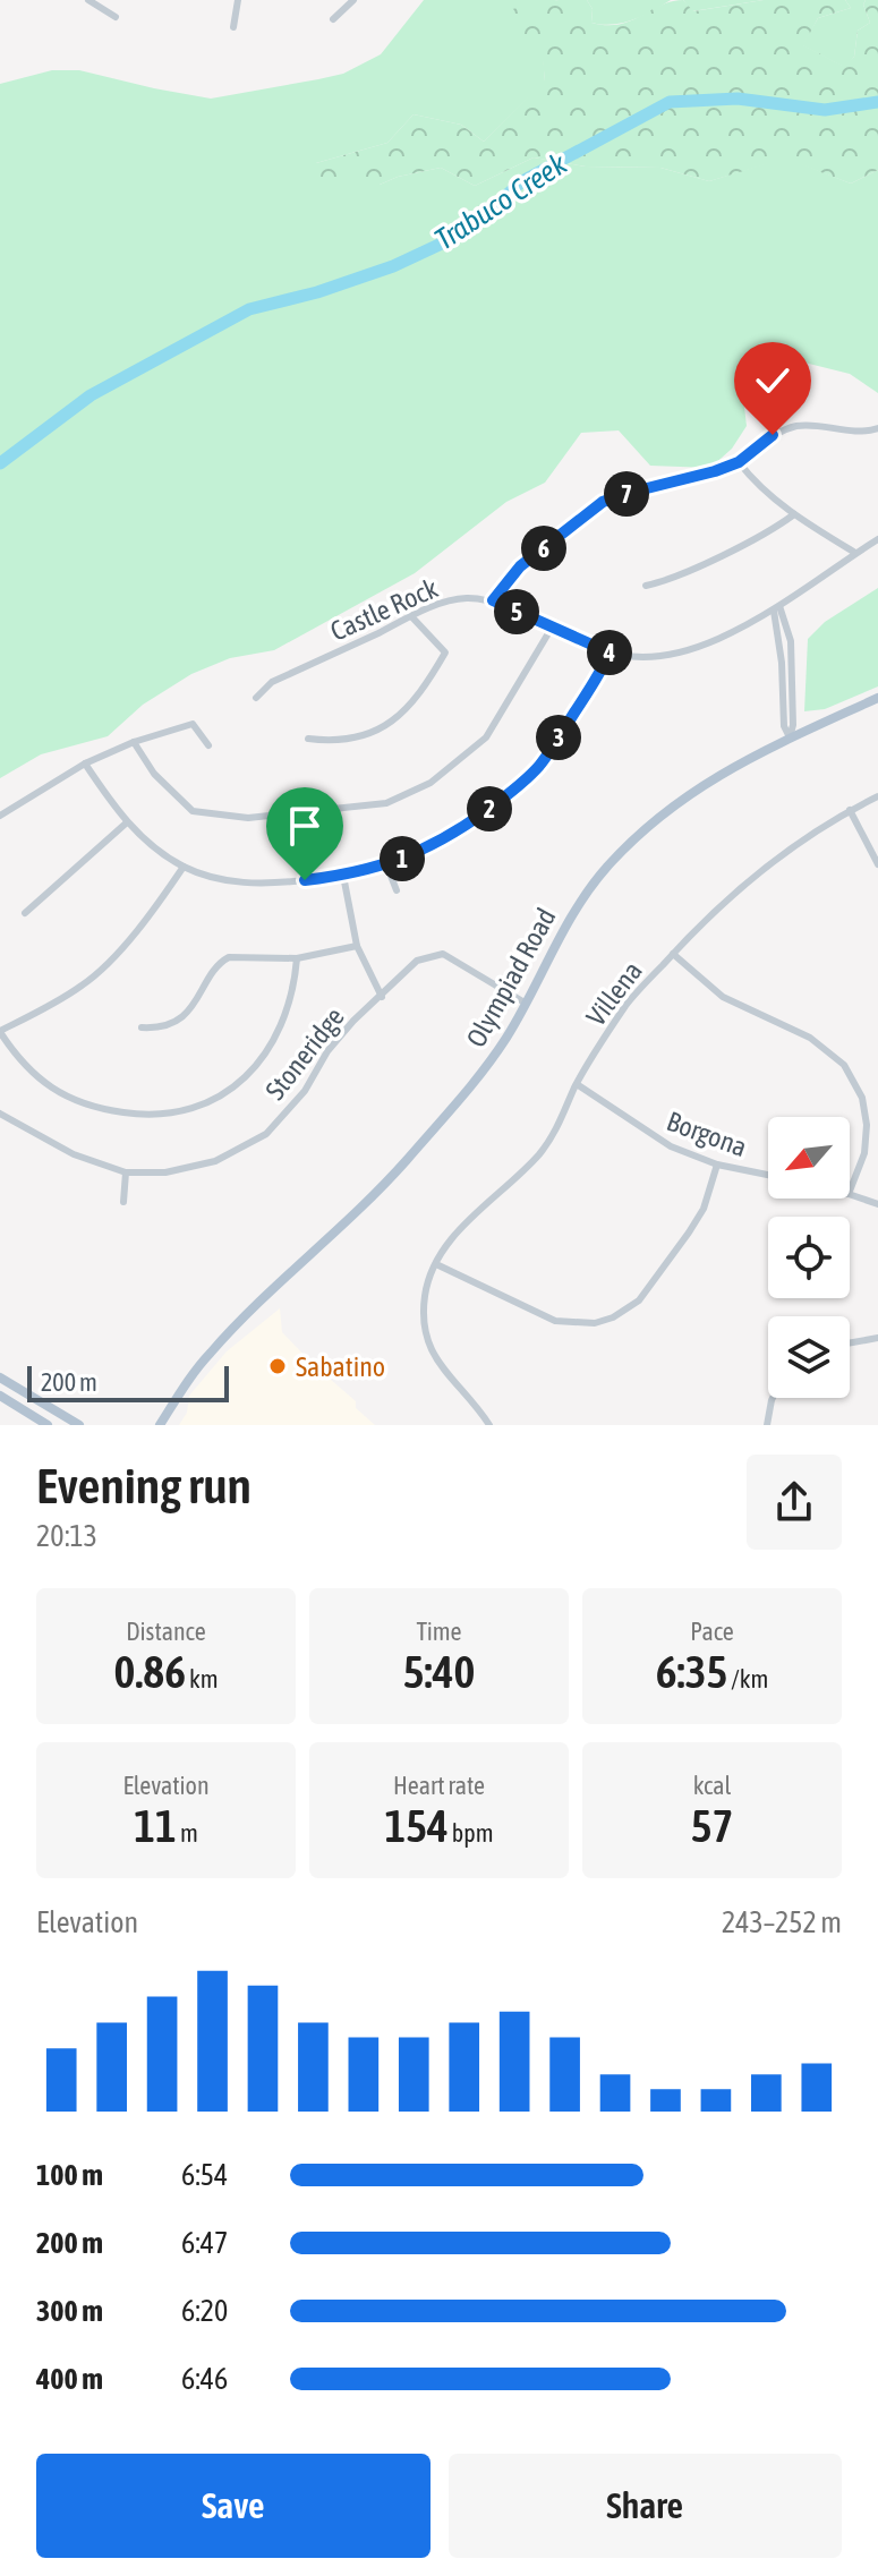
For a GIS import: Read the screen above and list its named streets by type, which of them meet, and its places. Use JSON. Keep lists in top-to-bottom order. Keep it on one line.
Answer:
{"streets":{"main road":["Olympiad Road"],"street":["Castle Rock","Villena","Stoneridge","Borgona"]},"crossings":[["Olympiad Road","Stoneridge"],["Villena","Borgona"]],"water":["Trabuco Creek"],"places":["Sabatino"],"scale_bar":"200 m","north":"bottom left","page":{"pins":["7","6","5","4","3","2","1"],"scale":"200 m","heading":["Evening run","20:13"],"stats":[["Distance","0.86 km"],["Time","5:40"],["Pace","6:35 /km"],["Elevation","11 m"],["Heart rate","154 bpm"],["kcal","57"]],"chart":["Elevation","243–252 m"],"list":[{"name":"100 m","note":"6:54"},{"name":"200 m","note":"6:47"},{"name":"300 m","note":"6:20"},{"name":"400 m","note":"6:46"}],"buttons":["Save","Share"]}}
